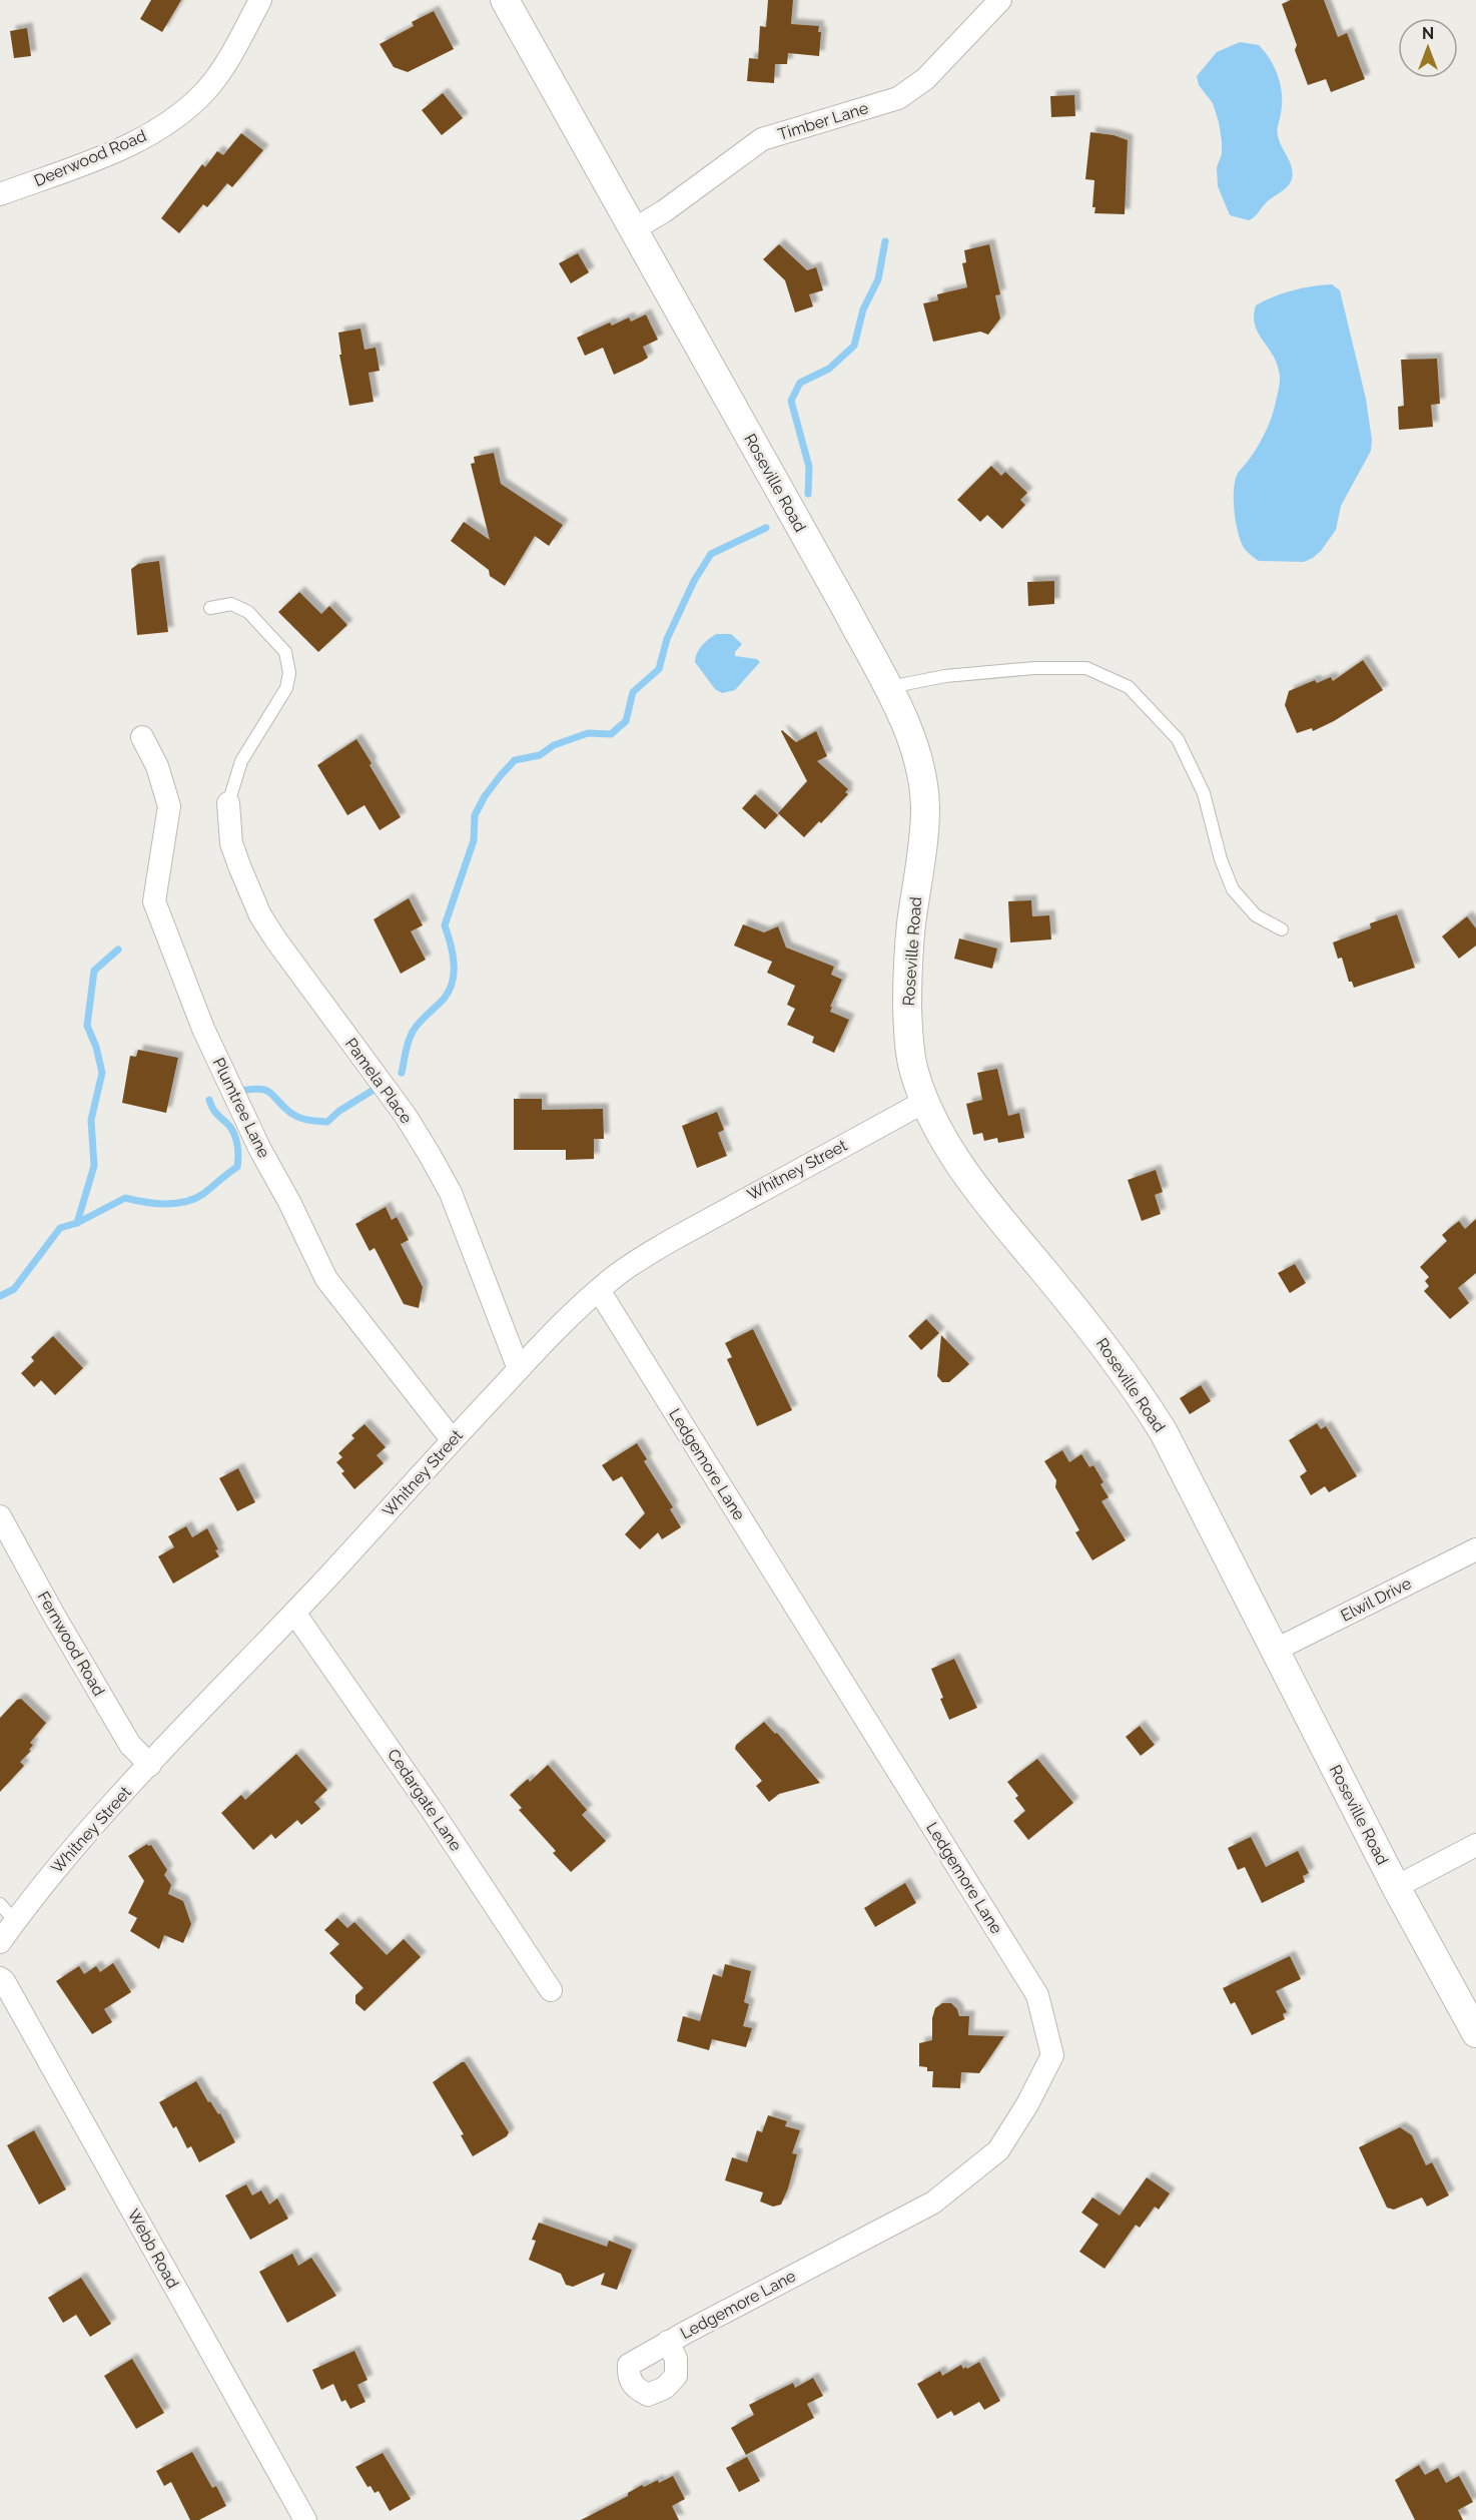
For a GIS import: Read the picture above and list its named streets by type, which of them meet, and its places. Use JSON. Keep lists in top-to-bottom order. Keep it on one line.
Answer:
{"streets":{"street":["Timber Lane","Deerwood Road","Roseville Road","Pamela Place","Plumtree Lane","Whitney Street","Ledgemore Lane","Elwil Drive","Fernwood Road","Cedargate Lane","Webb Road"]},"crossings":[["Timber Lane","Roseville Road"],["Roseville Road","Whitney Street"],["Roseville Road","Elwil Drive"],["Pamela Place","Whitney Street"],["Plumtree Lane","Whitney Street"],["Whitney Street","Ledgemore Lane"],["Whitney Street","Fernwood Road"],["Whitney Street","Cedargate Lane"]],"north":"top"}
